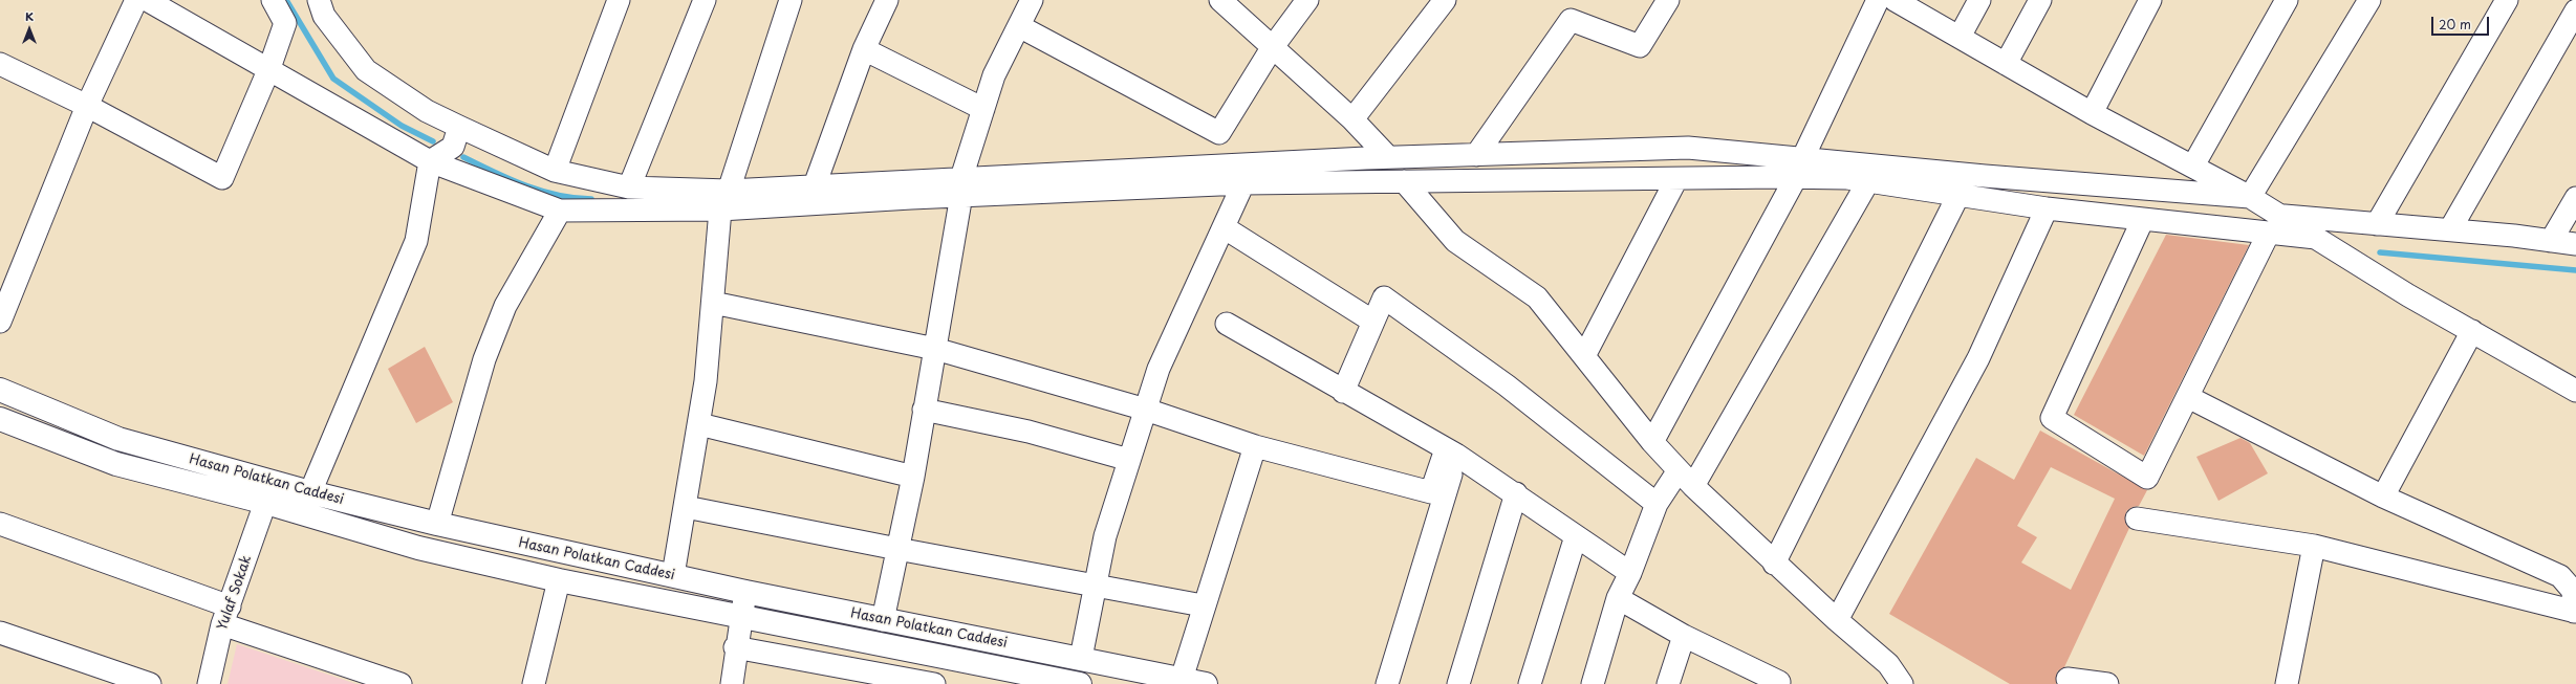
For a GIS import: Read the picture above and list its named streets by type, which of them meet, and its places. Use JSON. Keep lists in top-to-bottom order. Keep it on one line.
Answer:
{"streets":{"main road":["Hasan Polatkan Caddesi"],"street":["Yulaf Sokak"]},"crossings":[["Hasan Polatkan Caddesi","Yulaf Sokak"]],"scale_bar":"20 m","north":"top"}
